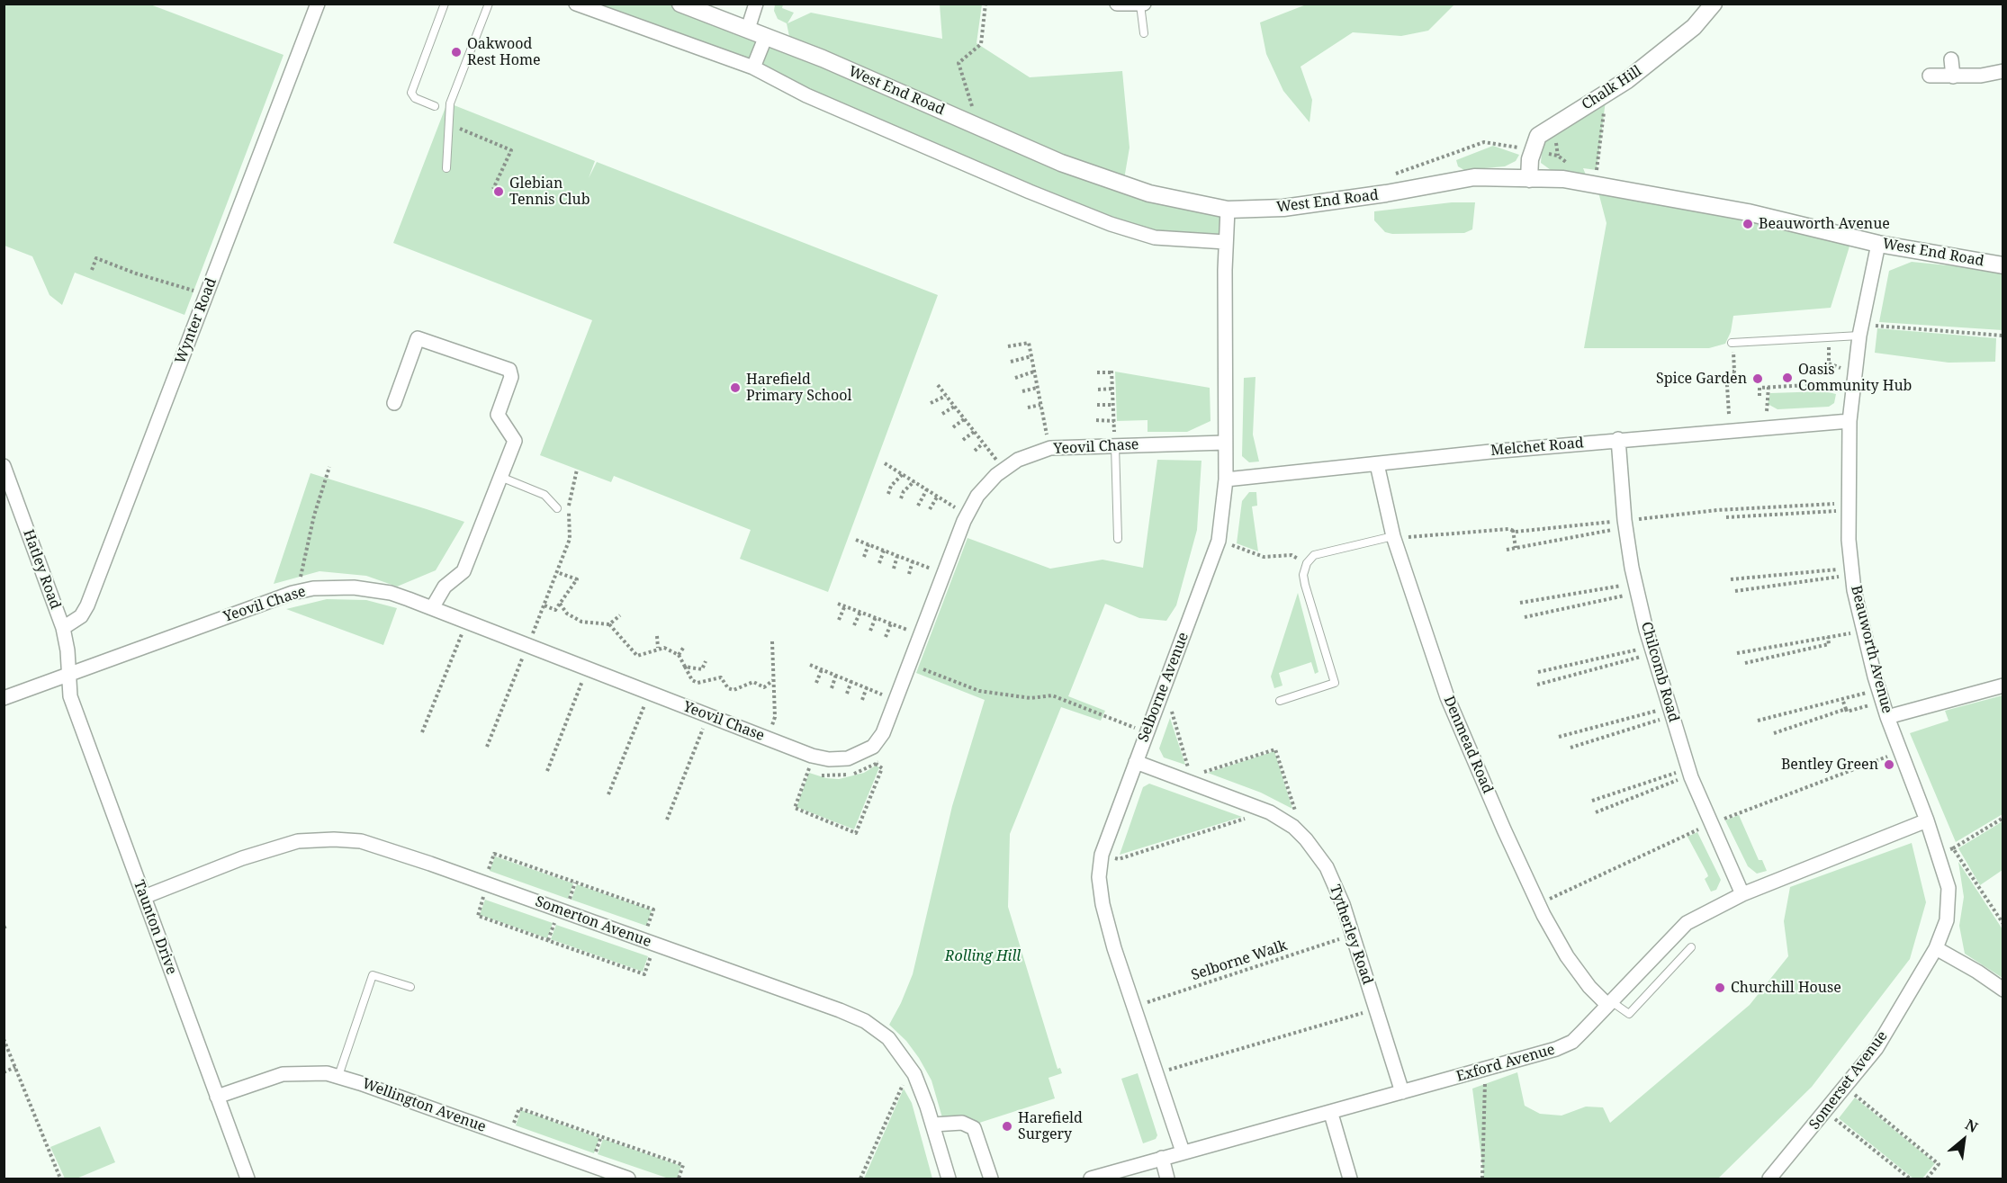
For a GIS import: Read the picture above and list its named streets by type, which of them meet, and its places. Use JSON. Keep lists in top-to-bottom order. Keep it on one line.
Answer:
{"streets":{"street":["Chalk Hill","West End Road","Wynter Road","Yeovil Chase","Melchet Road","Hatley Road","Beauworth Avenue","Chilcomb Road","Selborne Avenue","Denmead Road","Somerton Avenue","Taunton Drive","Tytherley Road","Exford Avenue","Somerset Avenue","Wellington Avenue"],"path":["Selborne Walk"]},"crossings":[["Chalk Hill","West End Road"],["West End Road","Beauworth Avenue"],["West End Road","Selborne Avenue"],["Wynter Road","Hatley Road"],["Yeovil Chase","Hatley Road"],["Yeovil Chase","Selborne Avenue"],["Yeovil Chase","Taunton Drive"],["Melchet Road","Beauworth Avenue"],["Melchet Road","Chilcomb Road"],["Melchet Road","Selborne Avenue"],["Melchet Road","Denmead Road"],["Hatley Road","Taunton Drive"],["Beauworth Avenue","Exford Avenue"],["Beauworth Avenue","Somerset Avenue"],["Chilcomb Road","Exford Avenue"],["Selborne Avenue","Tytherley Road"],["Selborne Avenue","Selborne Walk"],["Selborne Avenue","Exford Avenue"],["Denmead Road","Exford Avenue"],["Somerton Avenue","Taunton Drive"],["Taunton Drive","Wellington Avenue"],["Tytherley Road","Selborne Walk"],["Tytherley Road","Exford Avenue"]],"parks":["Rolling Hill"],"places":["Oakwood Rest Home","Glebian Tennis Club","Beauworth Avenue","Oasis Community Hub","Spice Garden","Harefield Primary School","Bentley Green","Churchill House","Harefield Surgery"],"north":"top right"}
